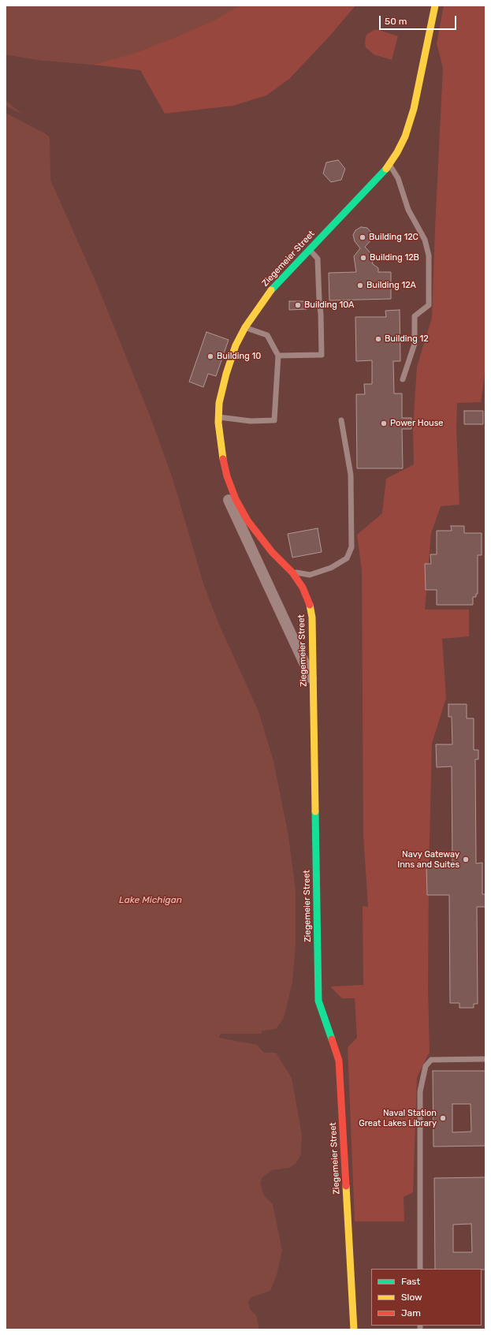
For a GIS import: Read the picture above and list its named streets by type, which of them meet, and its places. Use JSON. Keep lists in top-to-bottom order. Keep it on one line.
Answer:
{"streets":{"street":["Ziegemeier Street"]},"water":["Lake Michigan"],"places":["Building 12C","Building 12B","Building 12A","Building 10A","Building 12","Building 10","Power House","Navy Gateway Inns and Suites","Naval Station Great Lakes Library"],"legend":["Fast","Slow","Jam"],"scale_bar":"50 m"}
